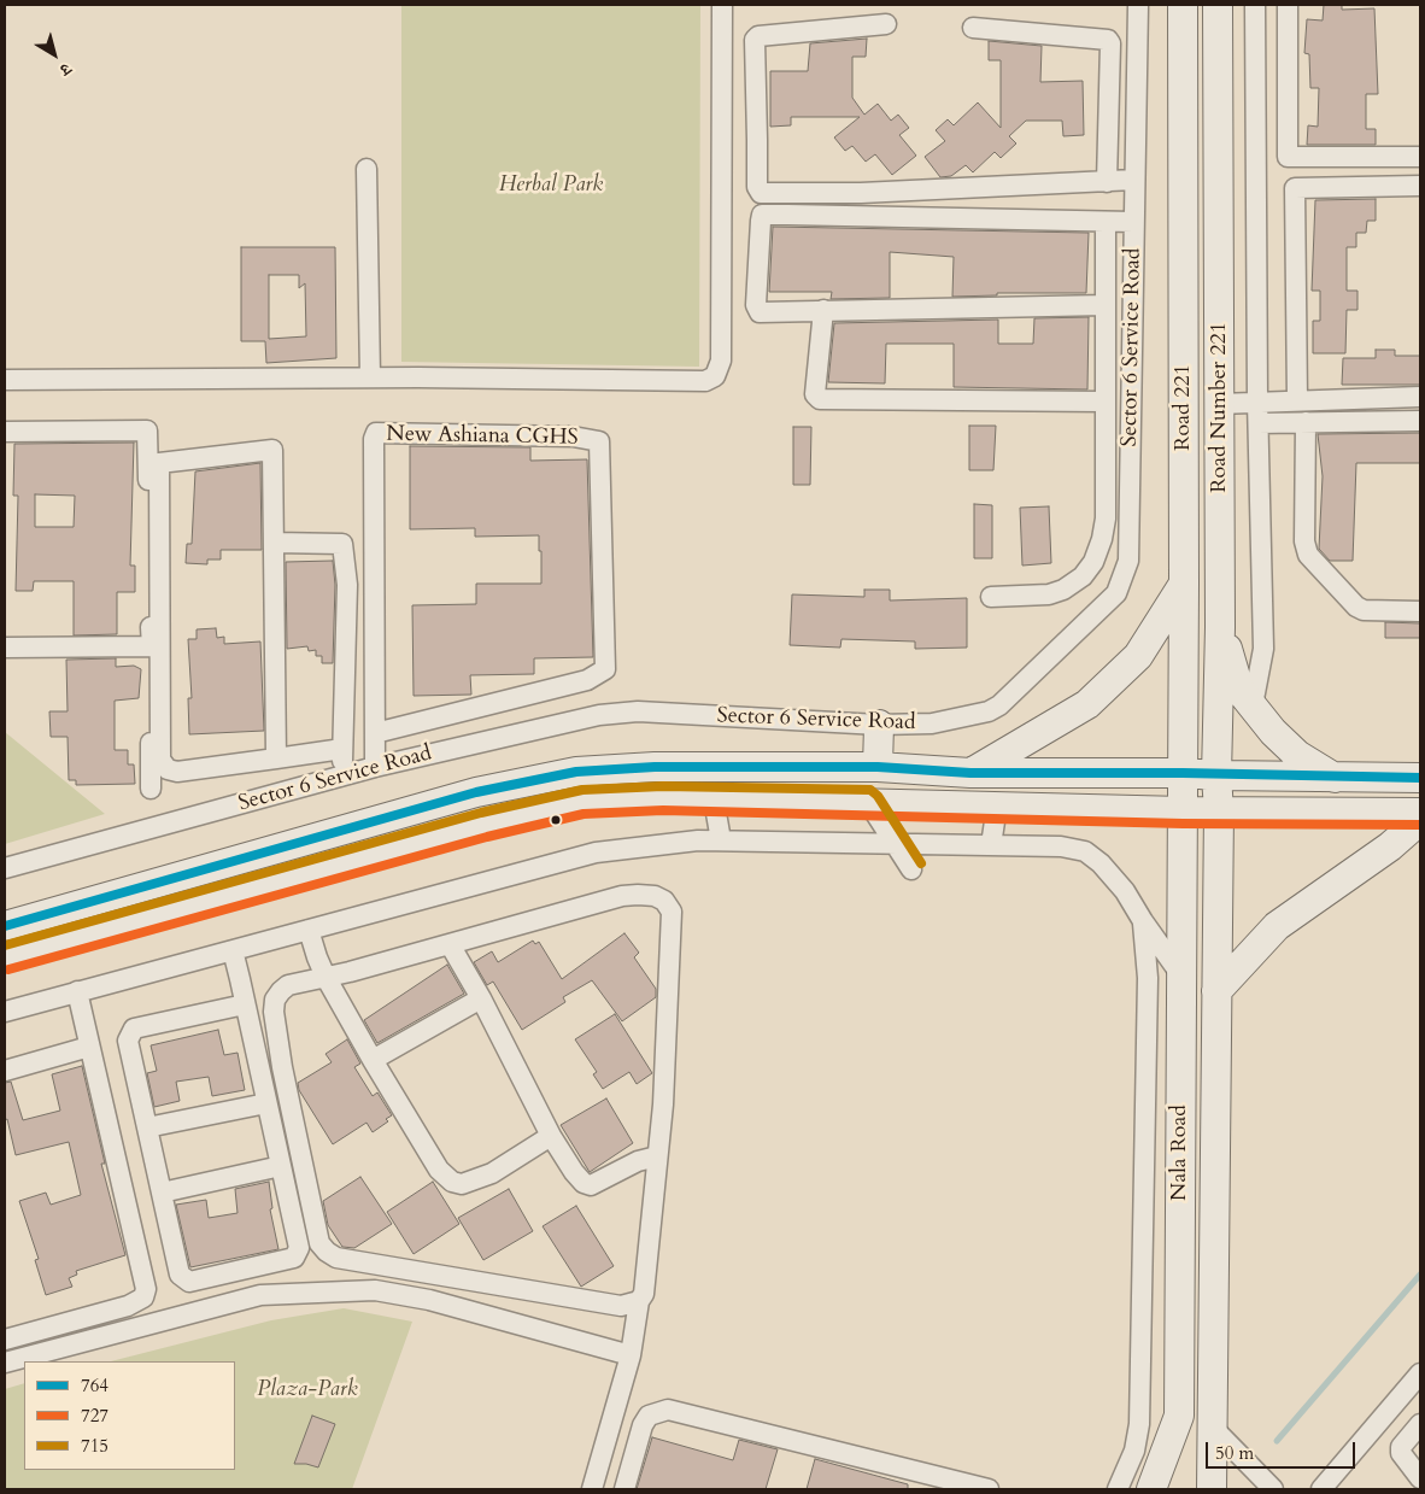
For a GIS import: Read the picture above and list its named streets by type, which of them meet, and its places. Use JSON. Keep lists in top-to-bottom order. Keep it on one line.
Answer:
{"streets":{"main road":["Road 221","Road Number 221","Nala Road"],"street":["Sector 6 Service Road","New Ashiana CGHS"]},"crossings":[["Road 221","Nala Road"],["Road Number 221","Nala Road"]],"parks":["Herbal Park","Plaza-Park"],"lines":["transit line 764","transit line 715","transit line 727"],"legend":["764","727","715"],"scale_bar":"50 m","north":"bottom right"}
